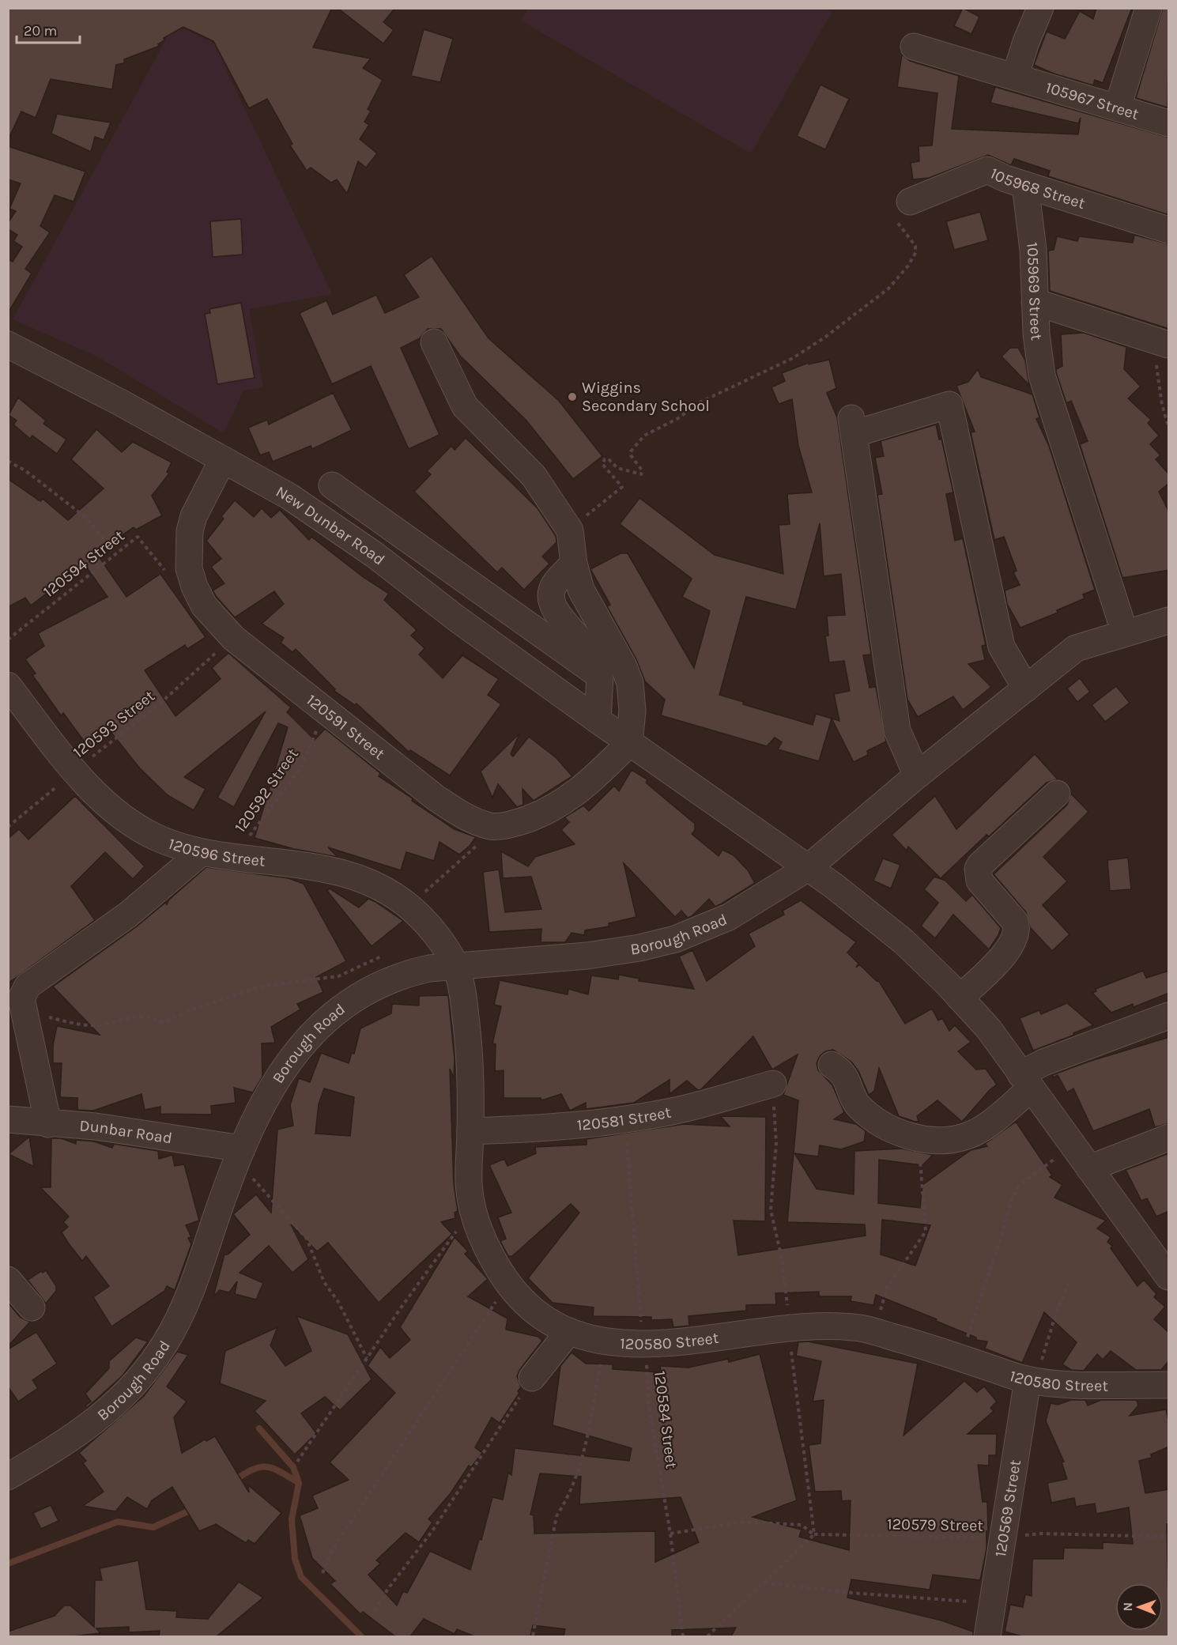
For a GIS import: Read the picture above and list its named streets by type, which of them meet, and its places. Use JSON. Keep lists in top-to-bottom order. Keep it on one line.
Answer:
{"streets":{"street":["105967 Street","105968 Street","105969 Street","New Dunbar Road","120591 Street","120596 Street","Borough Road","120581 Street","Dunbar Road","120580 Street","120569 Street"],"path":["120594 Street","120593 Street","120592 Street","120584 Street","120579 Street"]},"crossings":[["105968 Street","105969 Street"],["105969 Street","Borough Road"],["New Dunbar Road","120591 Street"],["New Dunbar Road","Borough Road"],["120593 Street","120591 Street"],["120593 Street","120596 Street"],["120591 Street","120592 Street"],["120592 Street","120596 Street"],["120596 Street","Borough Road"],["120596 Street","120580 Street"],["Borough Road","Dunbar Road"],["Borough Road","120580 Street"],["120581 Street","120580 Street"],["120581 Street","120584 Street"],["120580 Street","120584 Street"],["120580 Street","120569 Street"],["120569 Street","120579 Street"]],"places":["Wiggins Secondary School"],"scale_bar":"20 m","north":"left"}
